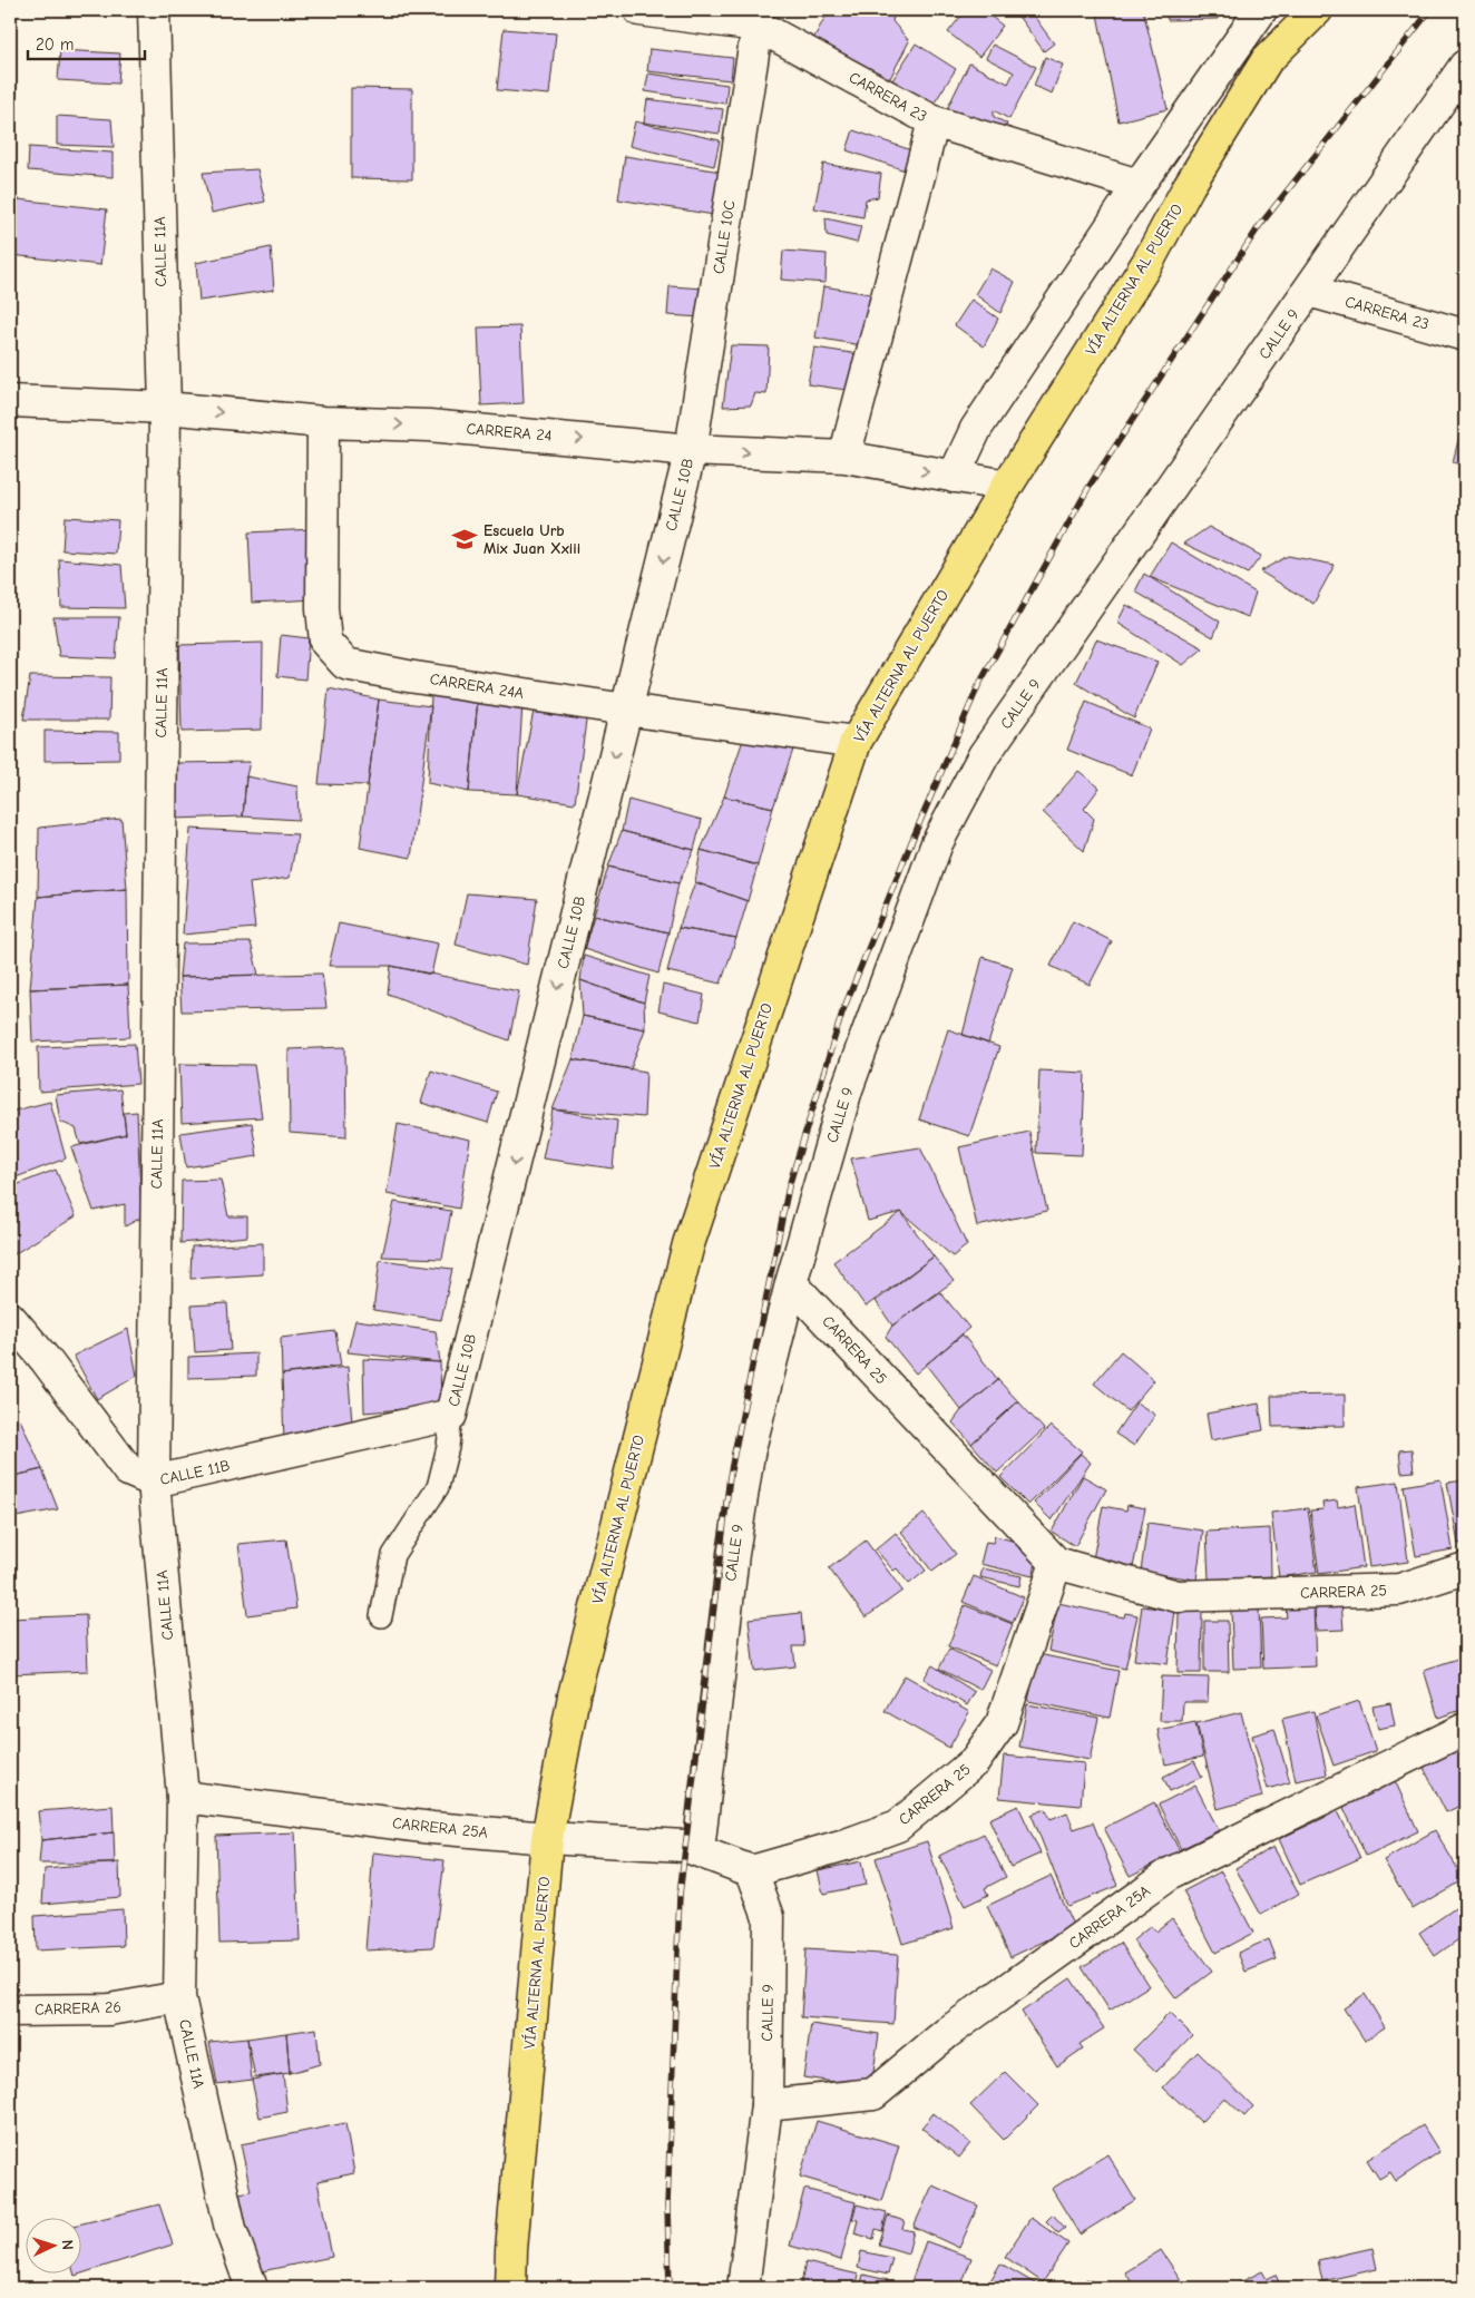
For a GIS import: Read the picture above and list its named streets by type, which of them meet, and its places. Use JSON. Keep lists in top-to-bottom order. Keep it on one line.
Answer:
{"streets":{"main road":["VÍA ALTERNA AL PUERTO"],"street":["CARRERA 23","CALLE 10C","CALLE 11A","CALLE 9","CARRERA 24","CALLE 10B","CARRERA 24A","CARRERA 25","CALLE 11B","CARRERA 25A","CARRERA 26"]},"crossings":[["CARRERA 23","CALLE 10C"],["CARRERA 23","CALLE 9"],["CALLE 10C","CARRERA 24"],["CALLE 10C","CALLE 10B"],["CALLE 11A","CARRERA 24"],["CALLE 11A","CALLE 11B"],["CALLE 11A","CARRERA 25A"],["CALLE 11A","CARRERA 26"],["VÍA ALTERNA AL PUERTO","CARRERA 24"],["VÍA ALTERNA AL PUERTO","CARRERA 24A"],["VÍA ALTERNA AL PUERTO","CARRERA 25A"],["CALLE 9","CARRERA 25"],["CALLE 9","CARRERA 25A"],["CARRERA 24","CALLE 10B"],["CARRERA 24","CARRERA 24A"],["CALLE 10B","CARRERA 24A"],["CALLE 10B","CALLE 11B"]],"one_way":["CARRERA 24","CALLE 10B"],"places":{"school or university":["Escuela Urb Mix Juan Xxiii"]},"scale_bar":"20 m","north":"right"}
